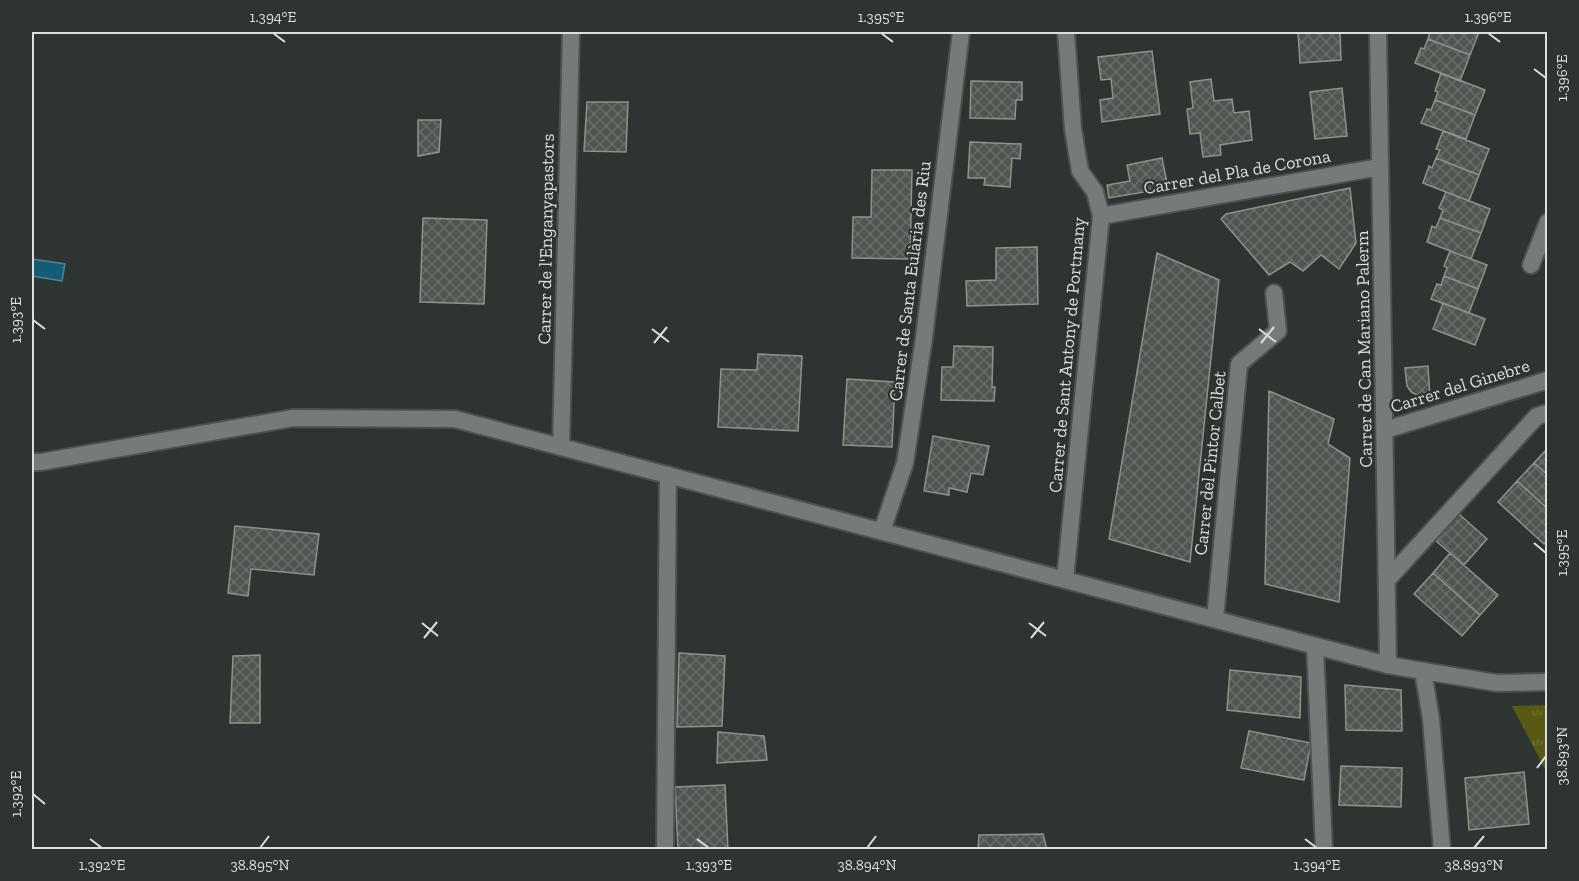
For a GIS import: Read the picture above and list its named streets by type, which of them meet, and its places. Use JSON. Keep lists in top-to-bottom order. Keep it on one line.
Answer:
{"streets":{"street":["Carrer del Pla de Corona","Carrer de l'Enganyapastors","Carrer de Santa Eulària des Riu","Carrer de Can Mariano Palerm","Carrer de Sant Antony de Portmany","Carrer del Ginebre","Carrer del Pintor Calbet"]},"crossings":[["Carrer del Pla de Corona","Carrer de Can Mariano Palerm"],["Carrer del Pla de Corona","Carrer de Sant Antony de Portmany"],["Carrer de Can Mariano Palerm","Carrer del Ginebre"]],"coordinates":["1.394°E","1.395°E","1.396°E","1.393°E","38.893°N","1.392°E","38.895°N","38.894°N"]}
